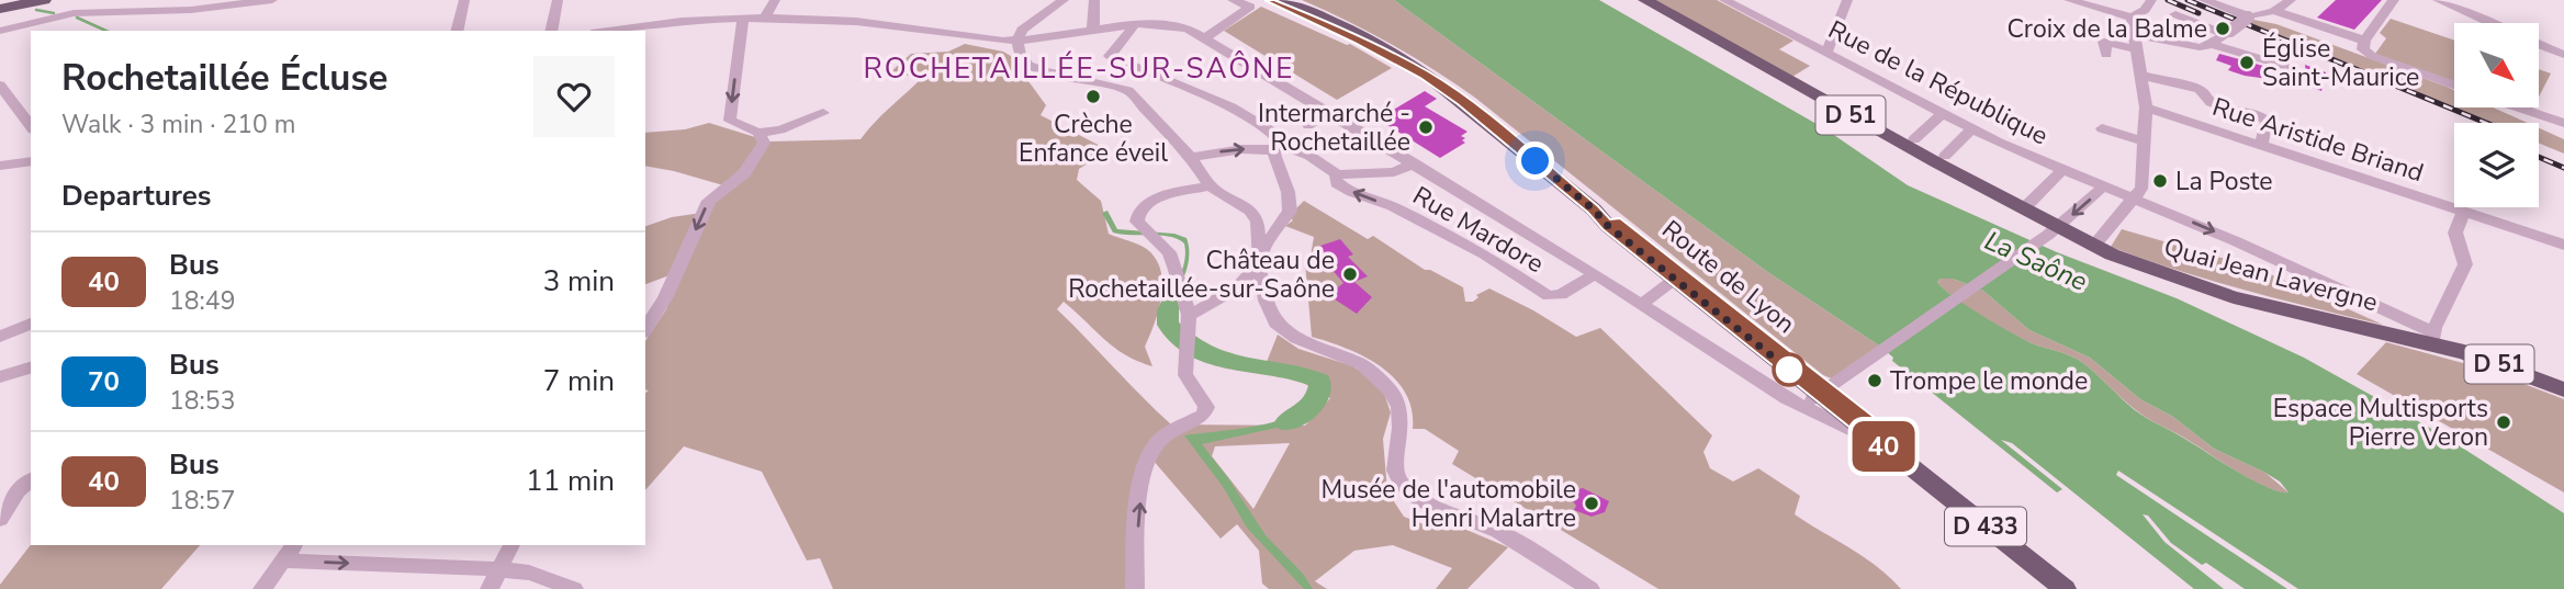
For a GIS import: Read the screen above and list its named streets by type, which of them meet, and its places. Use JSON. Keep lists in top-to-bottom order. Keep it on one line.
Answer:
{"streets":{"main road":["D 51","Quai Jean Lavergne","Route de Lyon","D 433"],"street":["Rue de la République","Rue Aristide Briand","Rue Mardore"]},"crossings":[["Rue de la République","D 51"],["Rue de la République","Quai Jean Lavergne"],["D 51","Quai Jean Lavergne"],["Route de Lyon","D 433"]],"one_way":["Rue de la République"],"districts":["ROCHETAILLÉE-SUR-SAÔNE"],"water":["La Saône"],"places":["Croix de la Balme","Église Saint-Maurice","Crèche Enfance éveil","Intermarché - Rochetaillée","La Poste","Château de Rochetaillée-sur-Saône","Trompe le monde","Espace Multisports Pierre Veron","Musée de l'automobile Henri Malartre"],"lines":["bus line 40"],"north":"bottom right","page":{"on_map":"40","heading":[["Rochetaillée Écluse","Walk · 3 min · 210 m"],"Departures"],"list":[{"mark":"40","name":"Bus","note":"18:49","value":"3 min"},{"mark":"70","name":"Bus","note":"18:53","value":"7 min"},{"mark":"40","name":"Bus","note":"18:57","value":"11 min"}]}}
